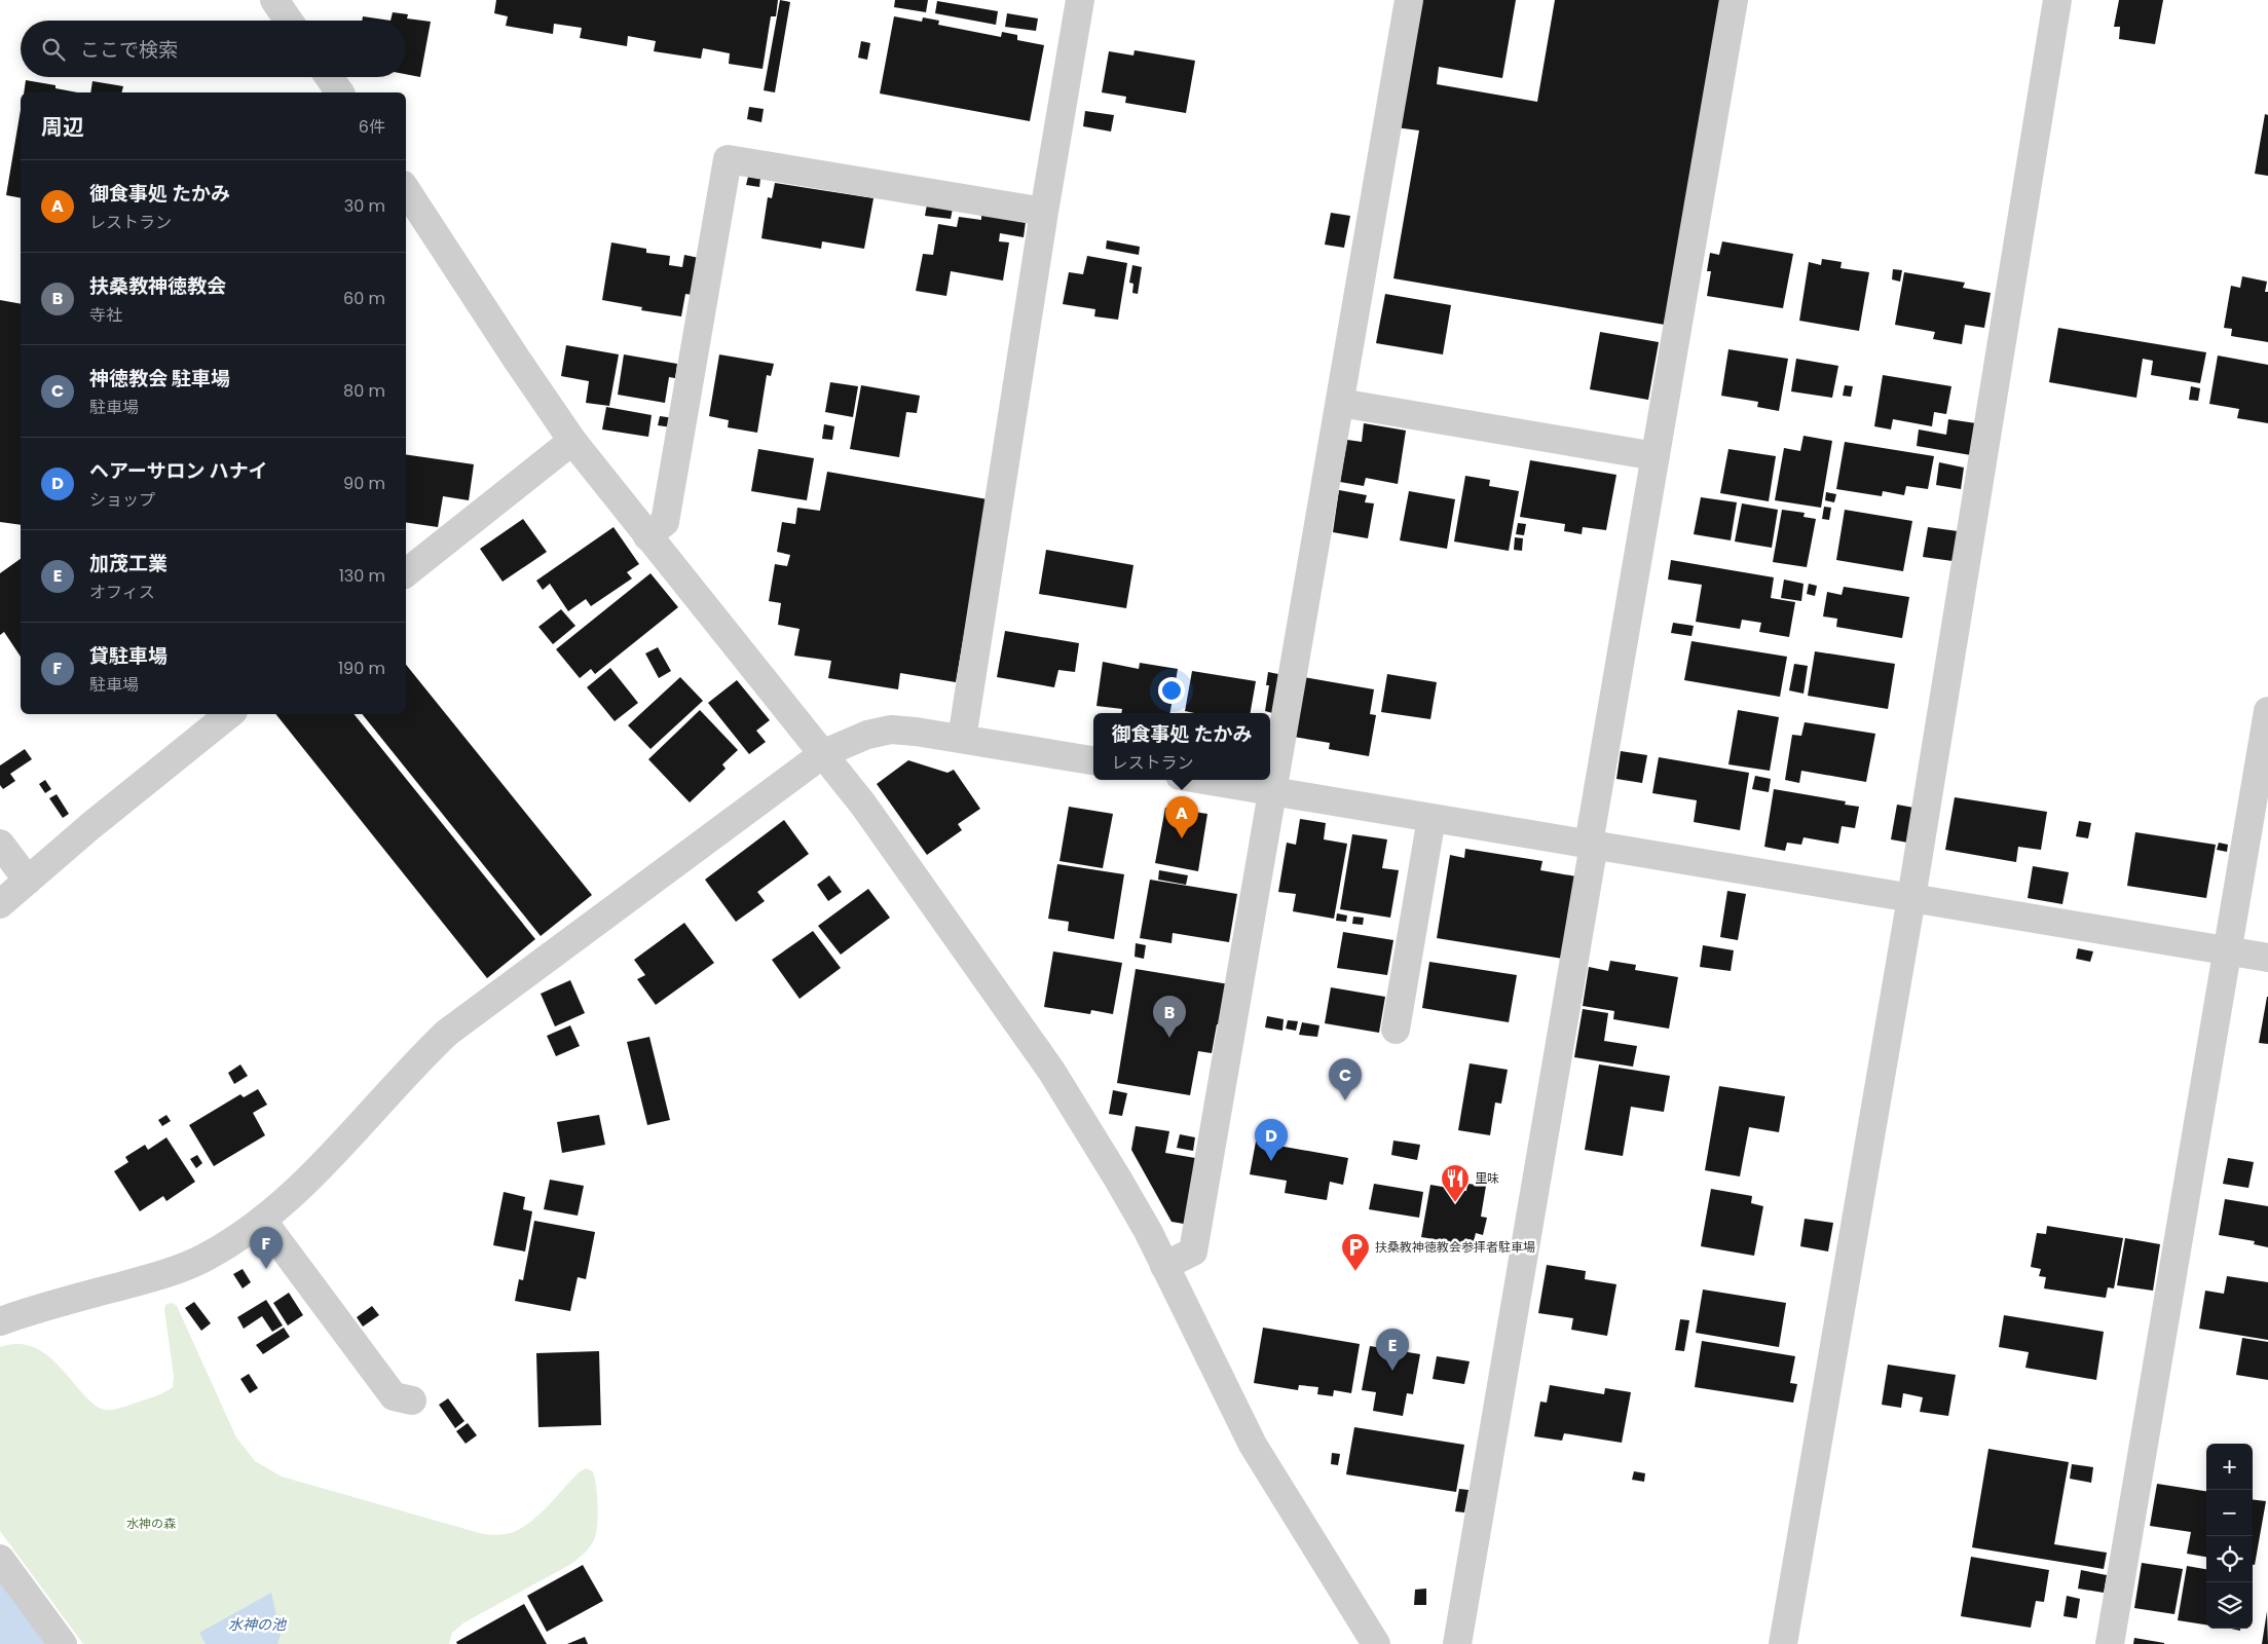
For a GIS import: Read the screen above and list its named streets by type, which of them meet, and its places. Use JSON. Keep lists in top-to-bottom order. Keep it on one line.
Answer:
{"water":["水神の池"],"parks":["水神の森"],"places":{"restaurant":["里味"],"parking":["扶桑教神徳教会参拝者駐車場"]},"page":{"search":"ここで検索","heading":["周辺","6件"],"list":[{"mark":"A","name":"御食事処 たかみ","note":"レストラン","value":"30 m"},{"mark":"B","name":"扶桑教神徳教会","note":"寺社","value":"60 m"},{"mark":"C","name":"神徳教会 駐車場","note":"駐車場","value":"80 m"},{"mark":"D","name":"ヘアーサロン ハナイ","note":"ショップ","value":"90 m"},{"mark":"E","name":"加茂工業","note":"オフィス","value":"130 m"},{"mark":"F","name":"貸駐車場","note":"駐車場","value":"190 m"}],"popup":["御食事処 たかみ","レストラン"],"pins":["A","B","C","D","F","E"],"map_buttons":["+","−"]}}
